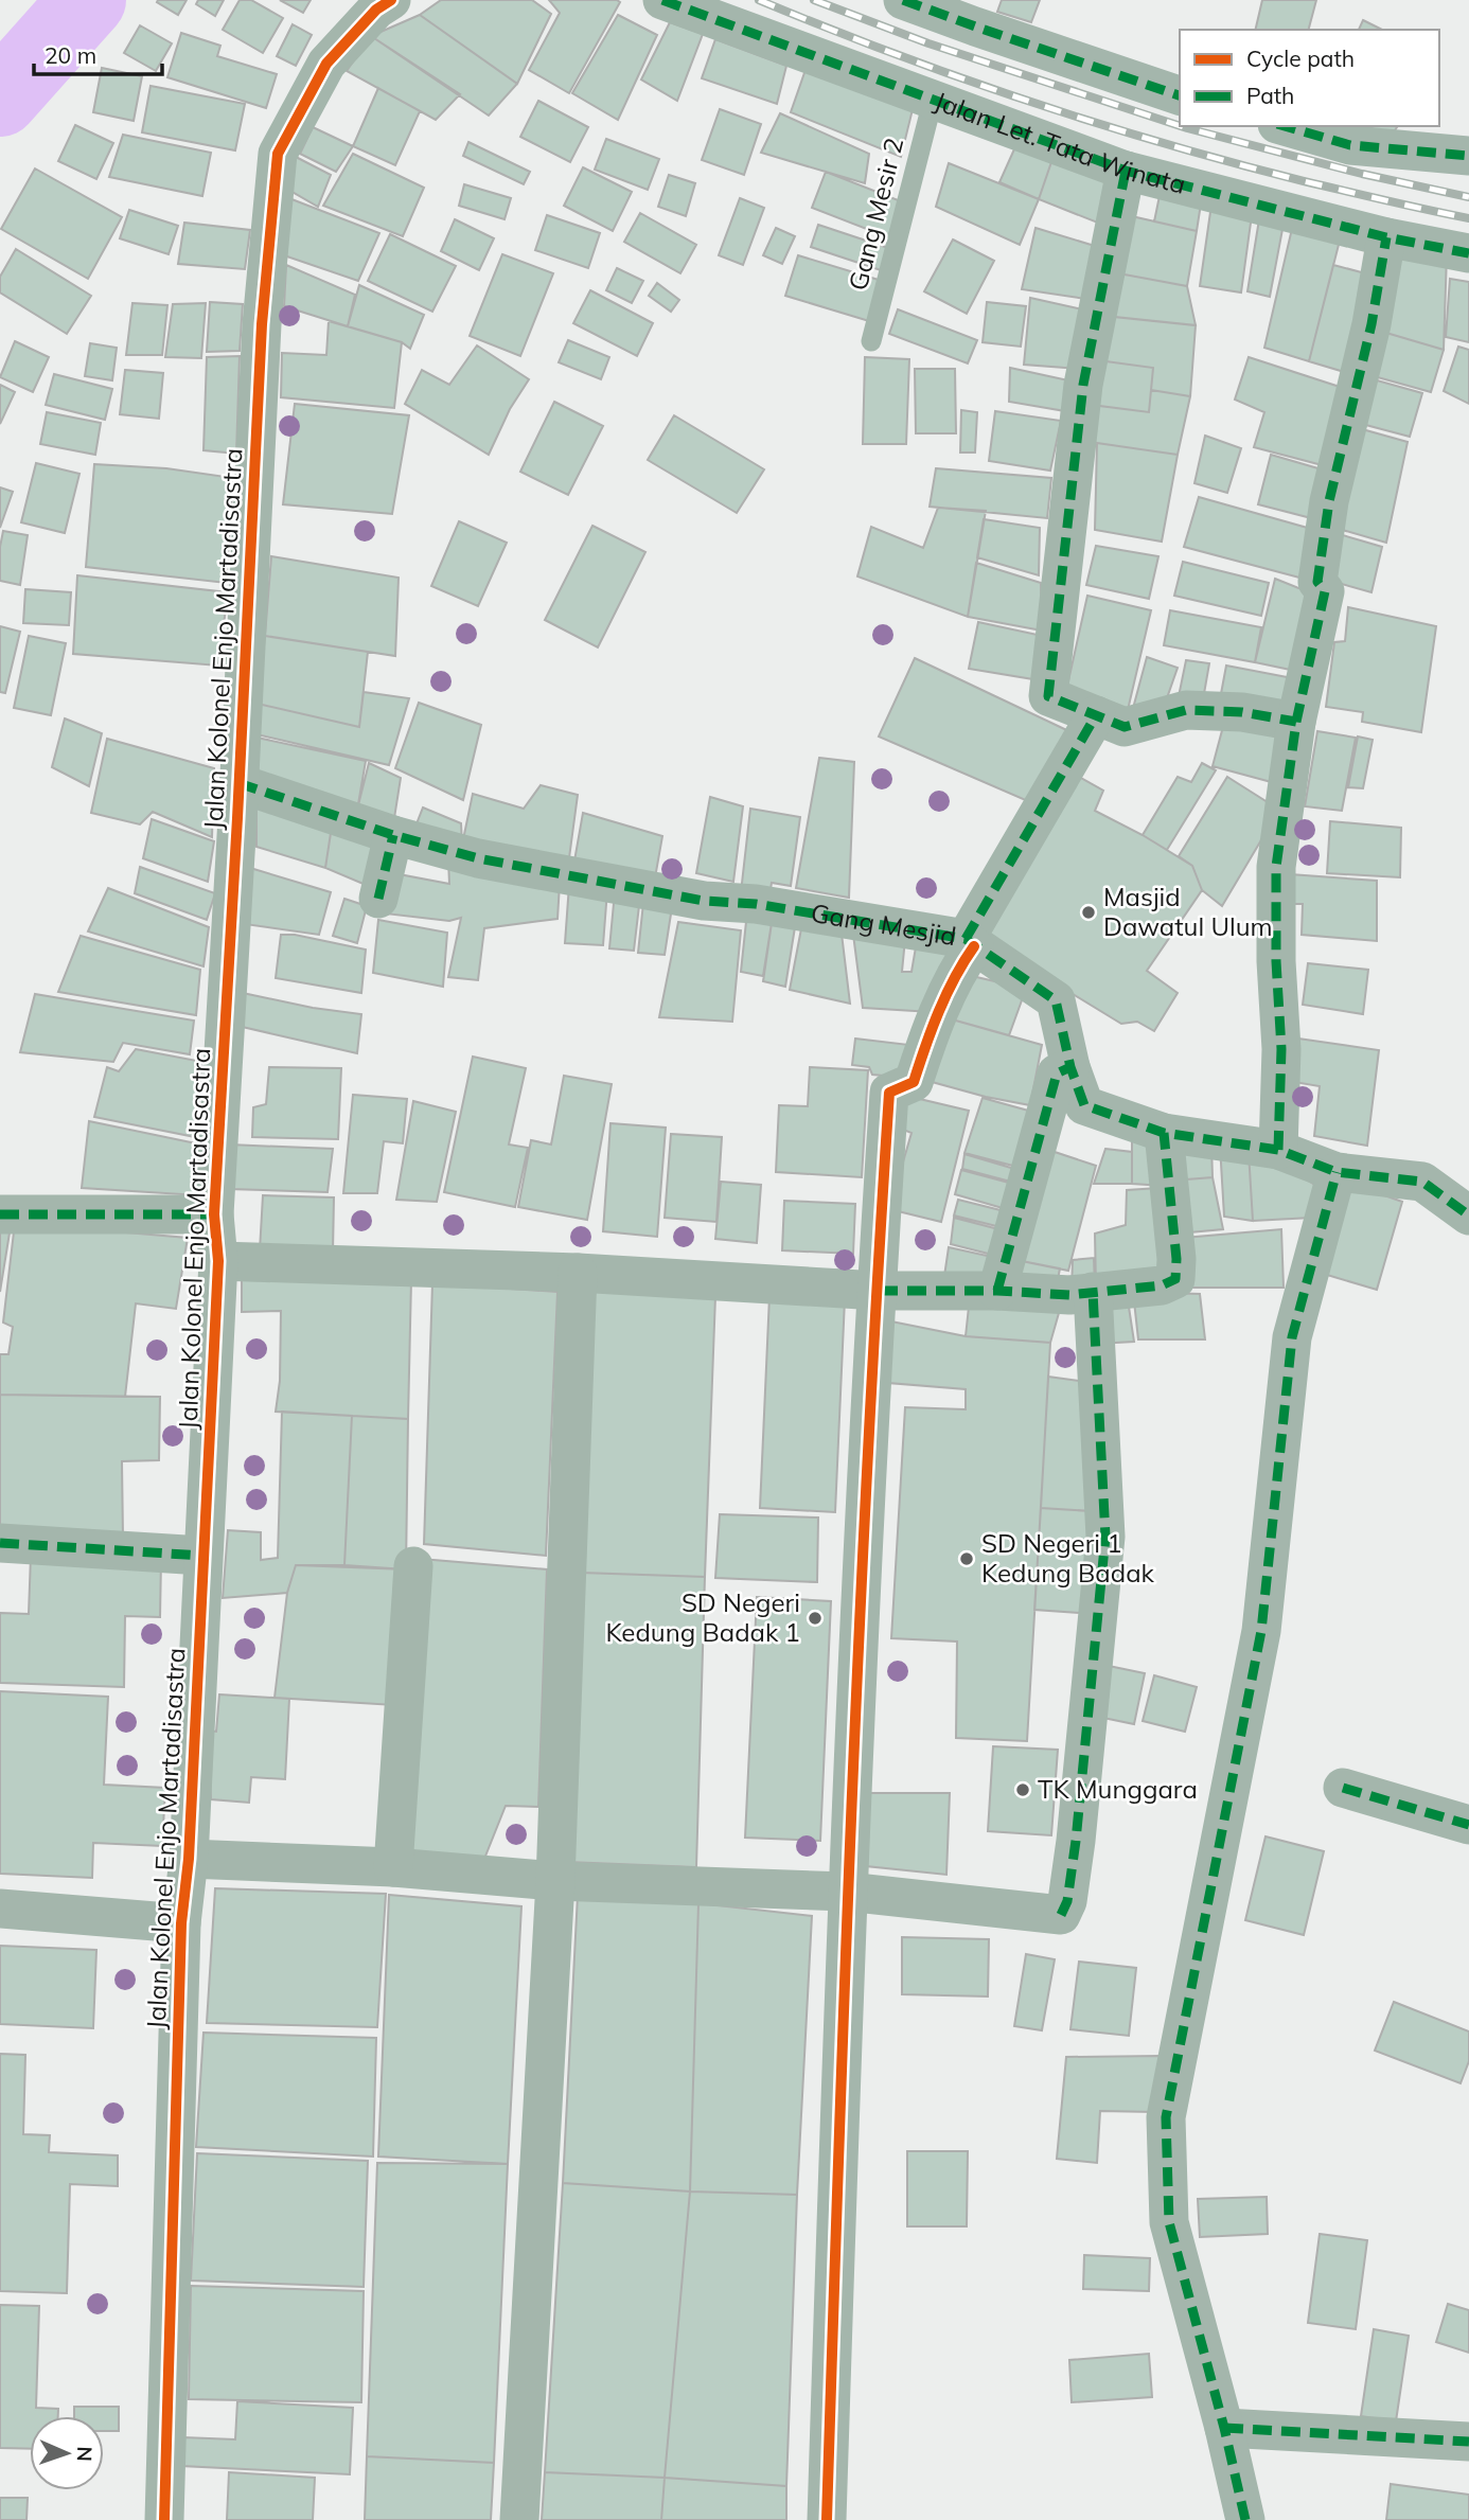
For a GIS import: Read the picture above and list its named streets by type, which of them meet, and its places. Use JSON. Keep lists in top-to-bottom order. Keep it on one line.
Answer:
{"streets":{"street":["Jalan Let. Tata Winata","Jalan Kolonel Enjo Martadisastra","Gang Mesjid"],"lane":["Gang Mesir 2"]},"crossings":[["Jalan Let. Tata Winata","Gang Mesir 2"],["Jalan Kolonel Enjo Martadisastra","Gang Mesjid"]],"places":["Masjid Dawatul Ulum","SD Negeri 1 Kedung Badak","SD Negeri Kedung Badak 1","TK Munggara"],"legend":["Cycle path","Path"],"scale_bar":"20 m","north":"right"}
